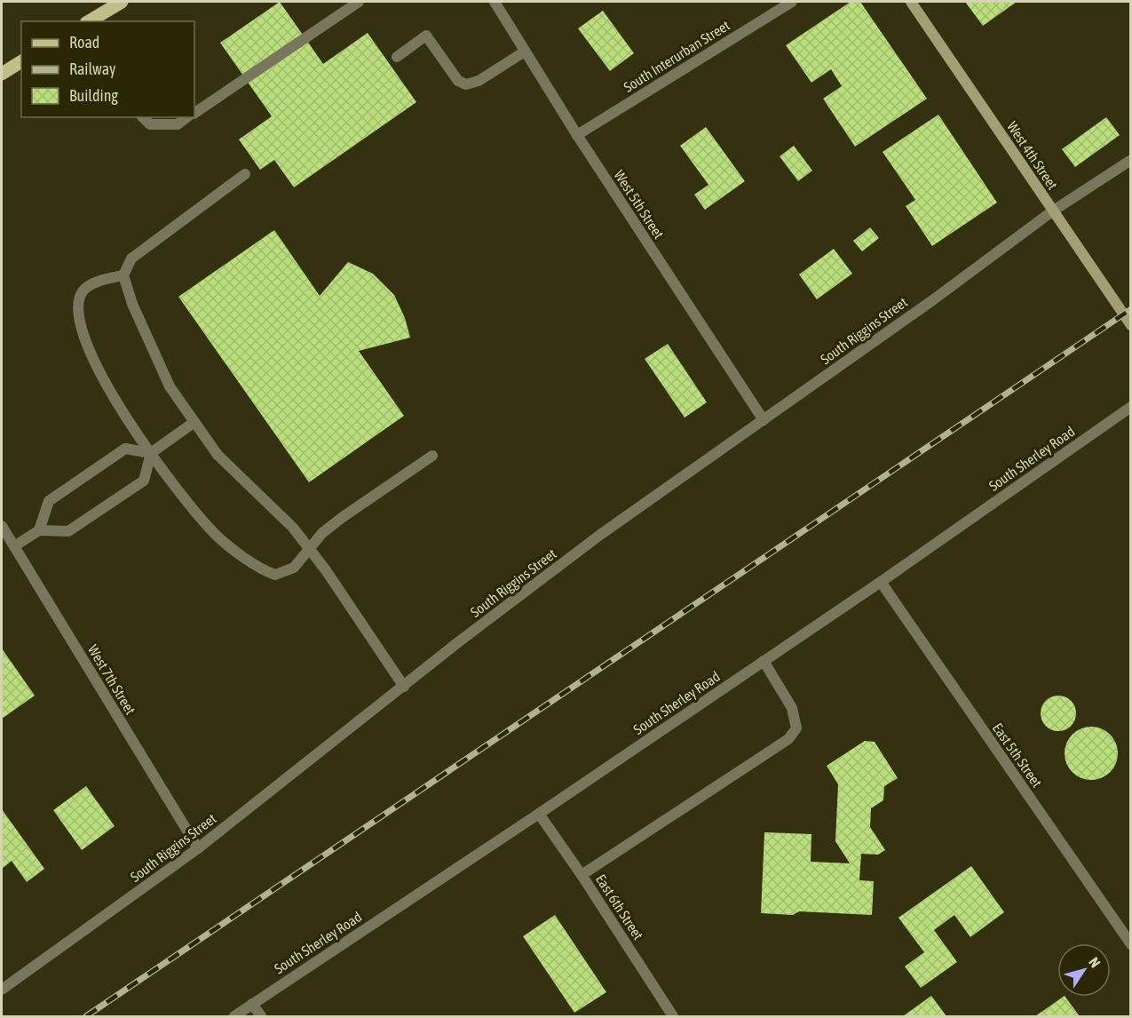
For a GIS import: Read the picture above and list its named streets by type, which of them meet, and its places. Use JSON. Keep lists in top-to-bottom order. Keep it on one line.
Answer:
{"streets":{"main road":["West 4th Street"],"street":["South Interurban Street","West 5th Street","South Riggins Street","South Sherley Road","West 7th Street","East 5th Street","East 6th Street"]},"crossings":[["South Interurban Street","West 5th Street"],["West 4th Street","South Riggins Street"],["West 5th Street","South Riggins Street"],["South Riggins Street","West 7th Street"],["South Sherley Road","East 5th Street"],["South Sherley Road","East 6th Street"]],"legend":["Road","Railway","Building"],"north":"top right"}
